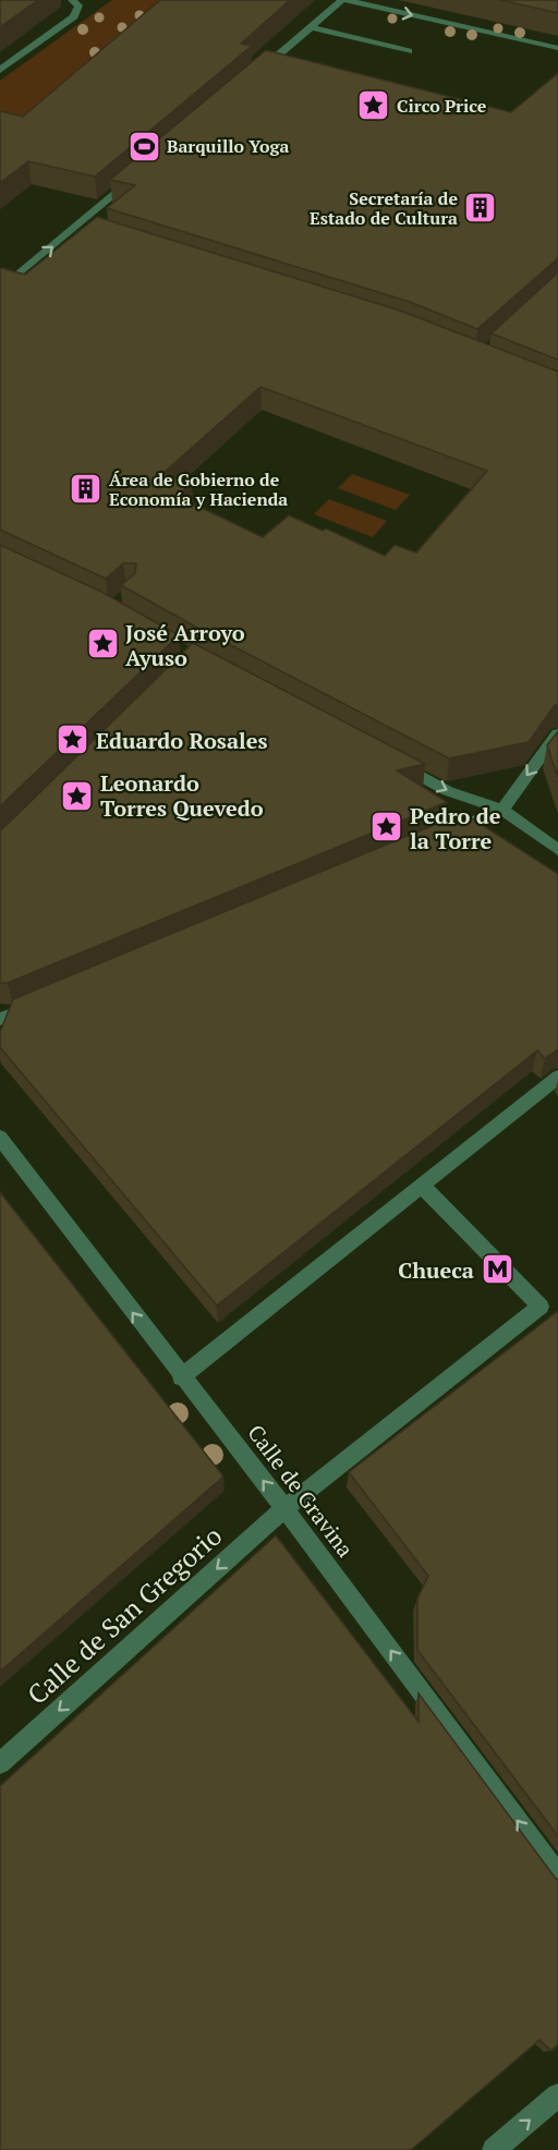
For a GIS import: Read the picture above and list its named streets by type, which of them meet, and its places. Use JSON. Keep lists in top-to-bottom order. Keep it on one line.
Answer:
{"streets":{"street":["Calle de Gravina","Calle de San Gregorio"]},"crossings":[["Calle de Gravina","Calle de San Gregorio"]],"one_way":["Calle de Gravina","Calle de San Gregorio"],"places":{"place":["Circo Price","José Arroyo Ayuso","Eduardo Rosales","Leonardo Torres Quevedo","Pedro de la Torre"],"sports":["Barquillo Yoga"],"building":["Secretaría de Estado de Cultura","Área de Gobierno de Economía y Hacienda"],"metro station":["Chueca"]}}
